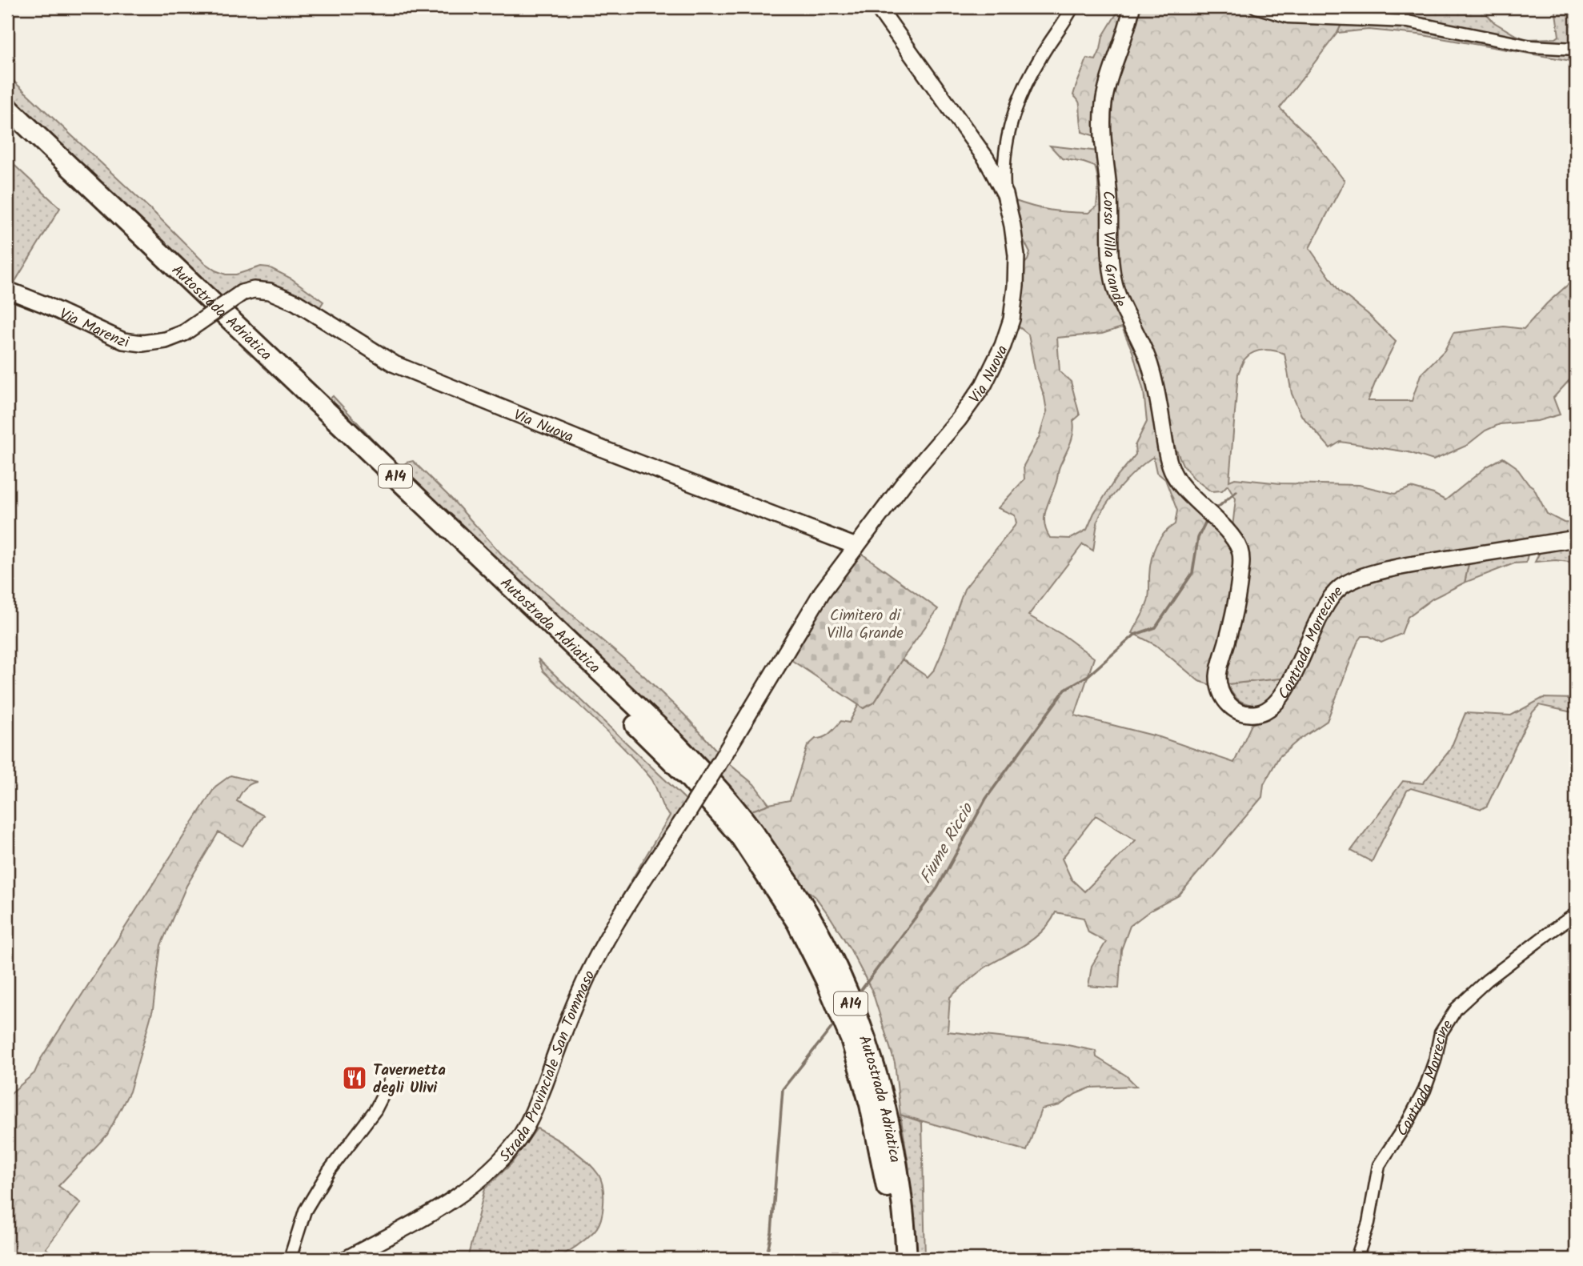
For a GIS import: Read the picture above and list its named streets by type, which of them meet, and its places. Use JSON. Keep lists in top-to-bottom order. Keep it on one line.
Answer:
{"streets":{"highway":["Autostrada Adriatica","A14"],"street":["Corso Villa Grande","Via Marenzi","Via Nuova","Contrada Morrecine","Strada Provinciale San Tommaso"]},"crossings":[["Corso Villa Grande","Contrada Morrecine"],["Via Marenzi","Via Nuova"],["Via Nuova","Strada Provinciale San Tommaso"]],"water":["Fiume Riccio"],"parks":["Cimitero di Villa Grande"],"places":{"restaurant":["Tavernetta degli Ulivi"]}}
